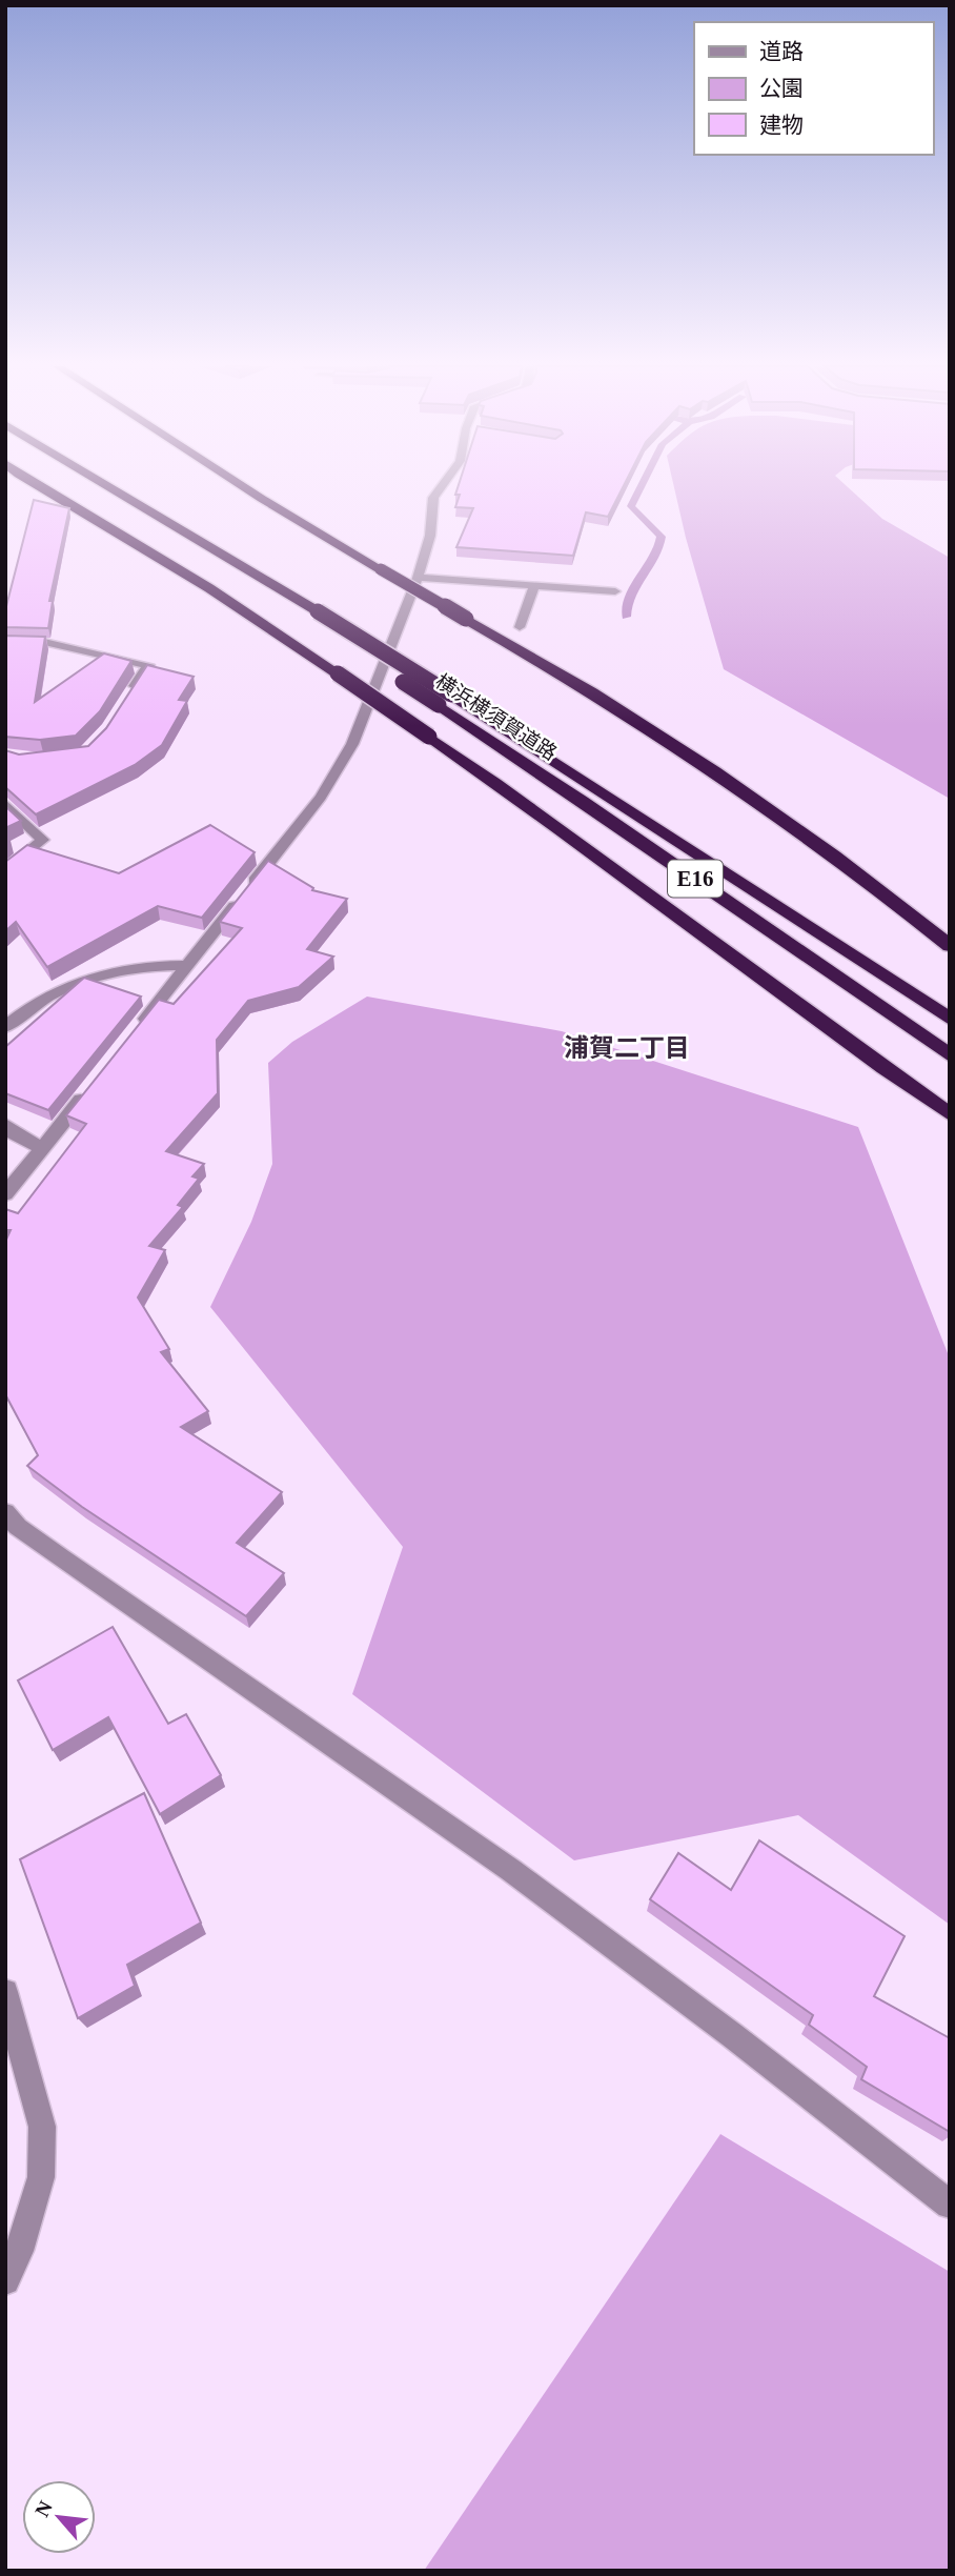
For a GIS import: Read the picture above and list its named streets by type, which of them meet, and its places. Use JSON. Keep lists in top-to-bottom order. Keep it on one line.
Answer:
{"streets":{"highway":["横浜横須賀道路","E16"]},"districts":["浦賀二丁目"],"legend":["道路","公園","建物"],"north":"top left"}
